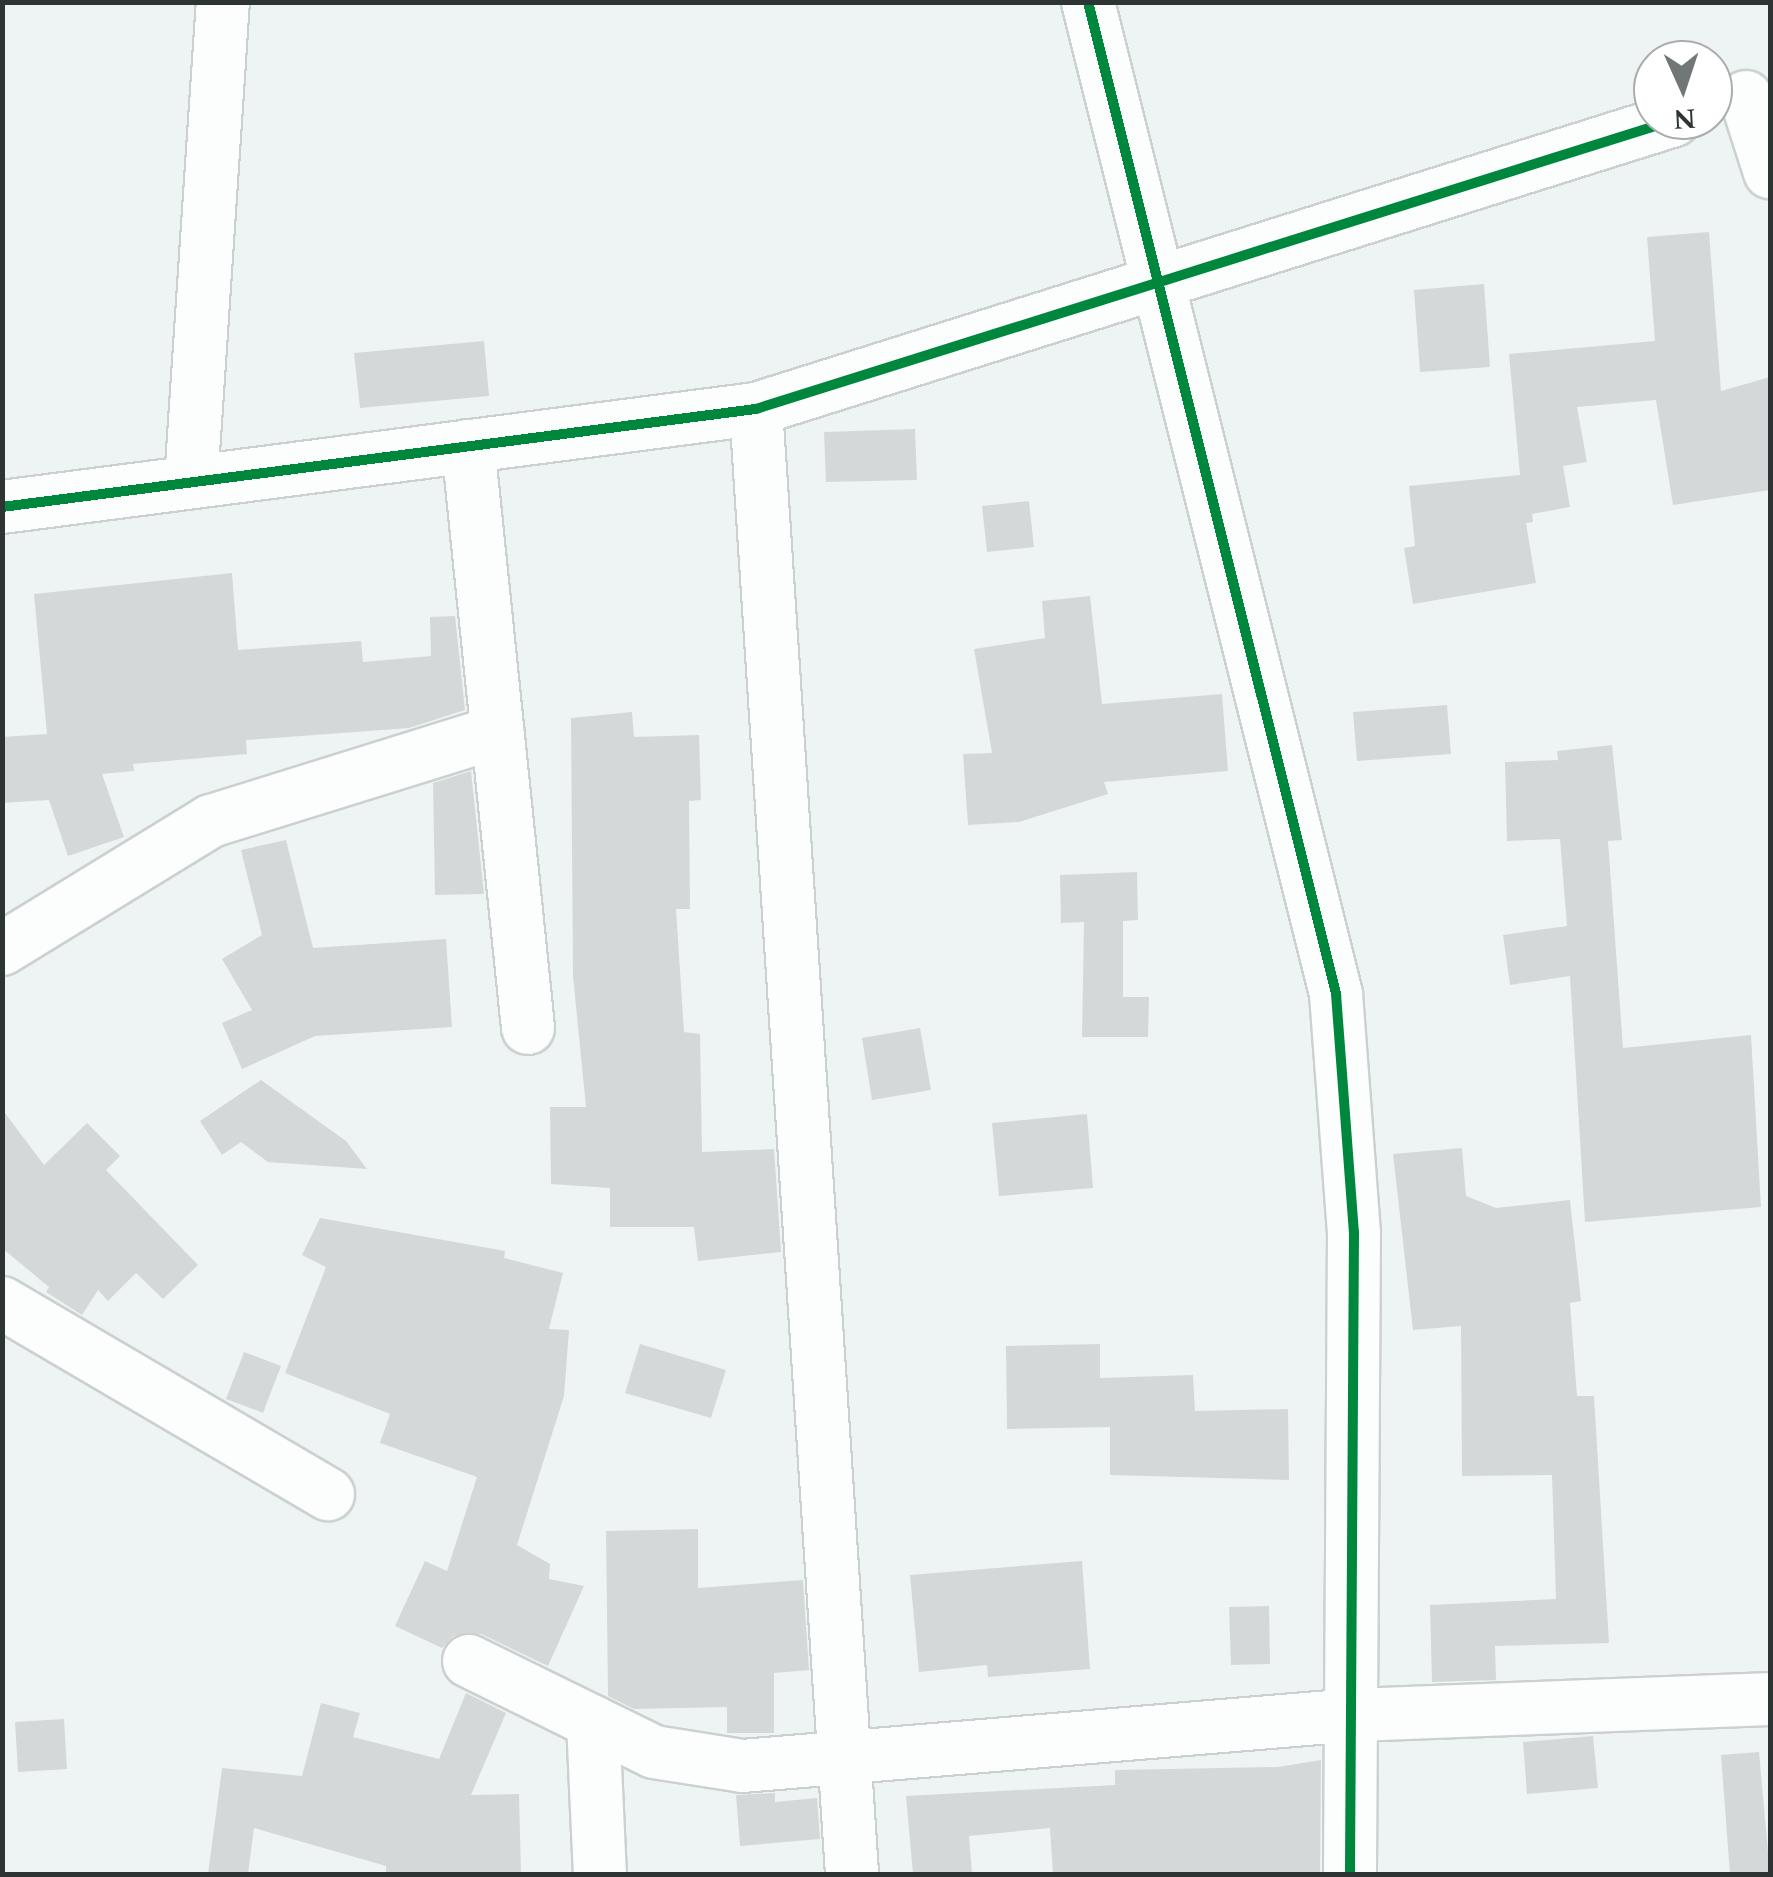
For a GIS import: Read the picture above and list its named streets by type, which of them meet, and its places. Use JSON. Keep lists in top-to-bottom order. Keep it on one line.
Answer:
{"north":"bottom"}
